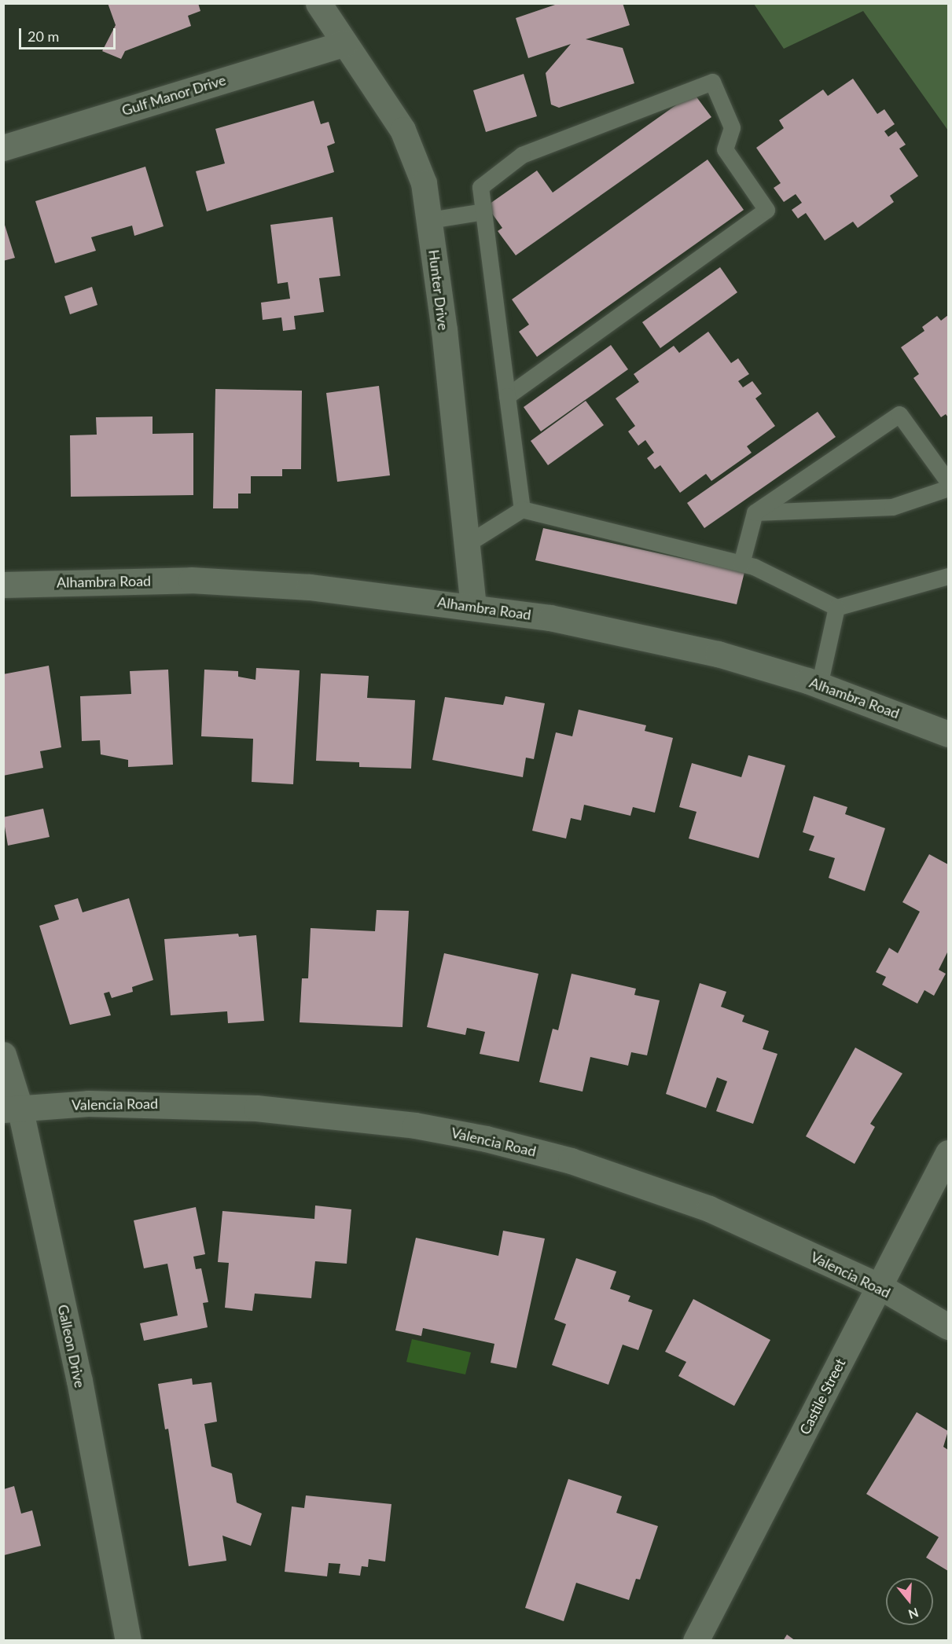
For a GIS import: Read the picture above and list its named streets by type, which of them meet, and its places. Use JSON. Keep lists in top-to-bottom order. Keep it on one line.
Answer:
{"streets":{"street":["Gulf Manor Drive","Hunter Drive","Alhambra Road","Valencia Road","Galleon Drive","Castile Street"]},"crossings":[["Gulf Manor Drive","Hunter Drive"],["Hunter Drive","Alhambra Road"],["Valencia Road","Galleon Drive"],["Valencia Road","Castile Street"]],"scale_bar":"20 m","north":"bottom"}
